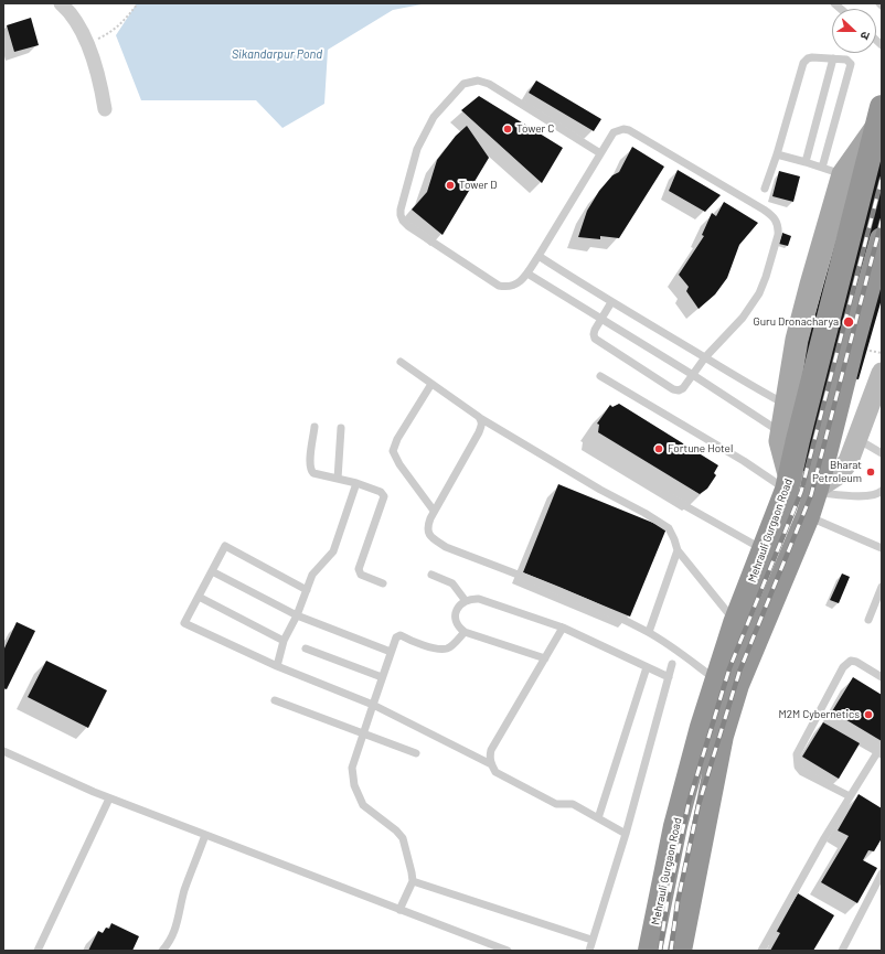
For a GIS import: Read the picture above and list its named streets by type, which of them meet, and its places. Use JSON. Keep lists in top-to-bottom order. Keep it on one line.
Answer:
{"streets":{"highway":["Mehrauli Gurgaon Road"]},"water":["Sikandarpur Pond"],"places":["Tower C","Tower D","Guru Dronacharya","Fortune Hotel","Bharat Petroleum","M2M Cybernetics"],"north":"right"}
